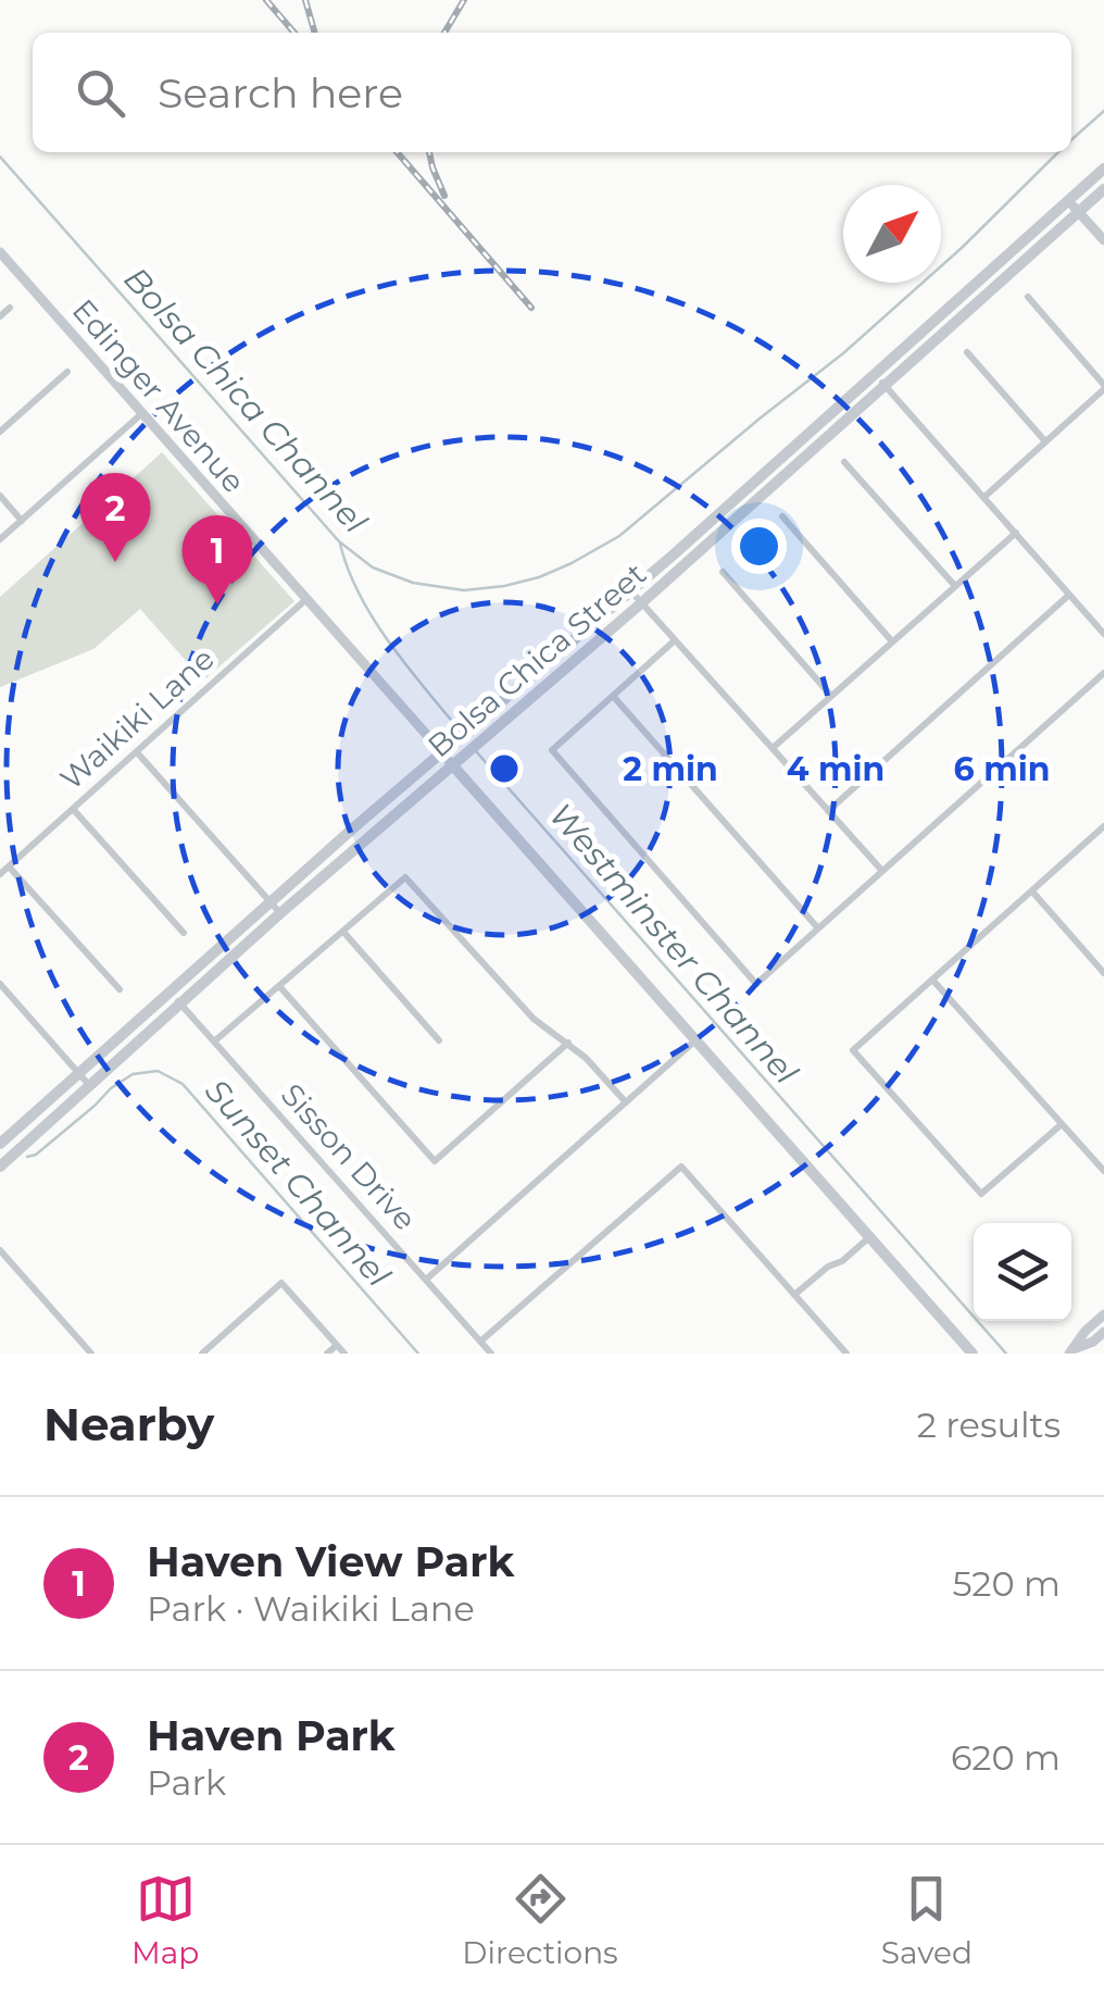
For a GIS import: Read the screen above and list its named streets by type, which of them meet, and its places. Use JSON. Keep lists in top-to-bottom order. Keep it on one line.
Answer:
{"streets":{"main road":["Edinger Avenue","Bolsa Chica Street"],"street":["Waikiki Lane","Sisson Drive"]},"crossings":[["Edinger Avenue","Bolsa Chica Street"],["Edinger Avenue","Waikiki Lane"],["Bolsa Chica Street","Sisson Drive"]],"water":["Bolsa Chica Channel","Westminster Channel","Sunset Channel"],"north":"top right","page":{"search":"Search here","pins":["2","1"],"heading":["Nearby","2 results"],"list":[{"mark":"1","name":"Haven View Park","note":"Park · Waikiki Lane","value":"520 m"},{"mark":"2","name":"Haven Park","note":"Park","value":"620 m"}],"nav":["Map","Directions","Saved"]},"rings":["2 min","4 min","6 min"]}
